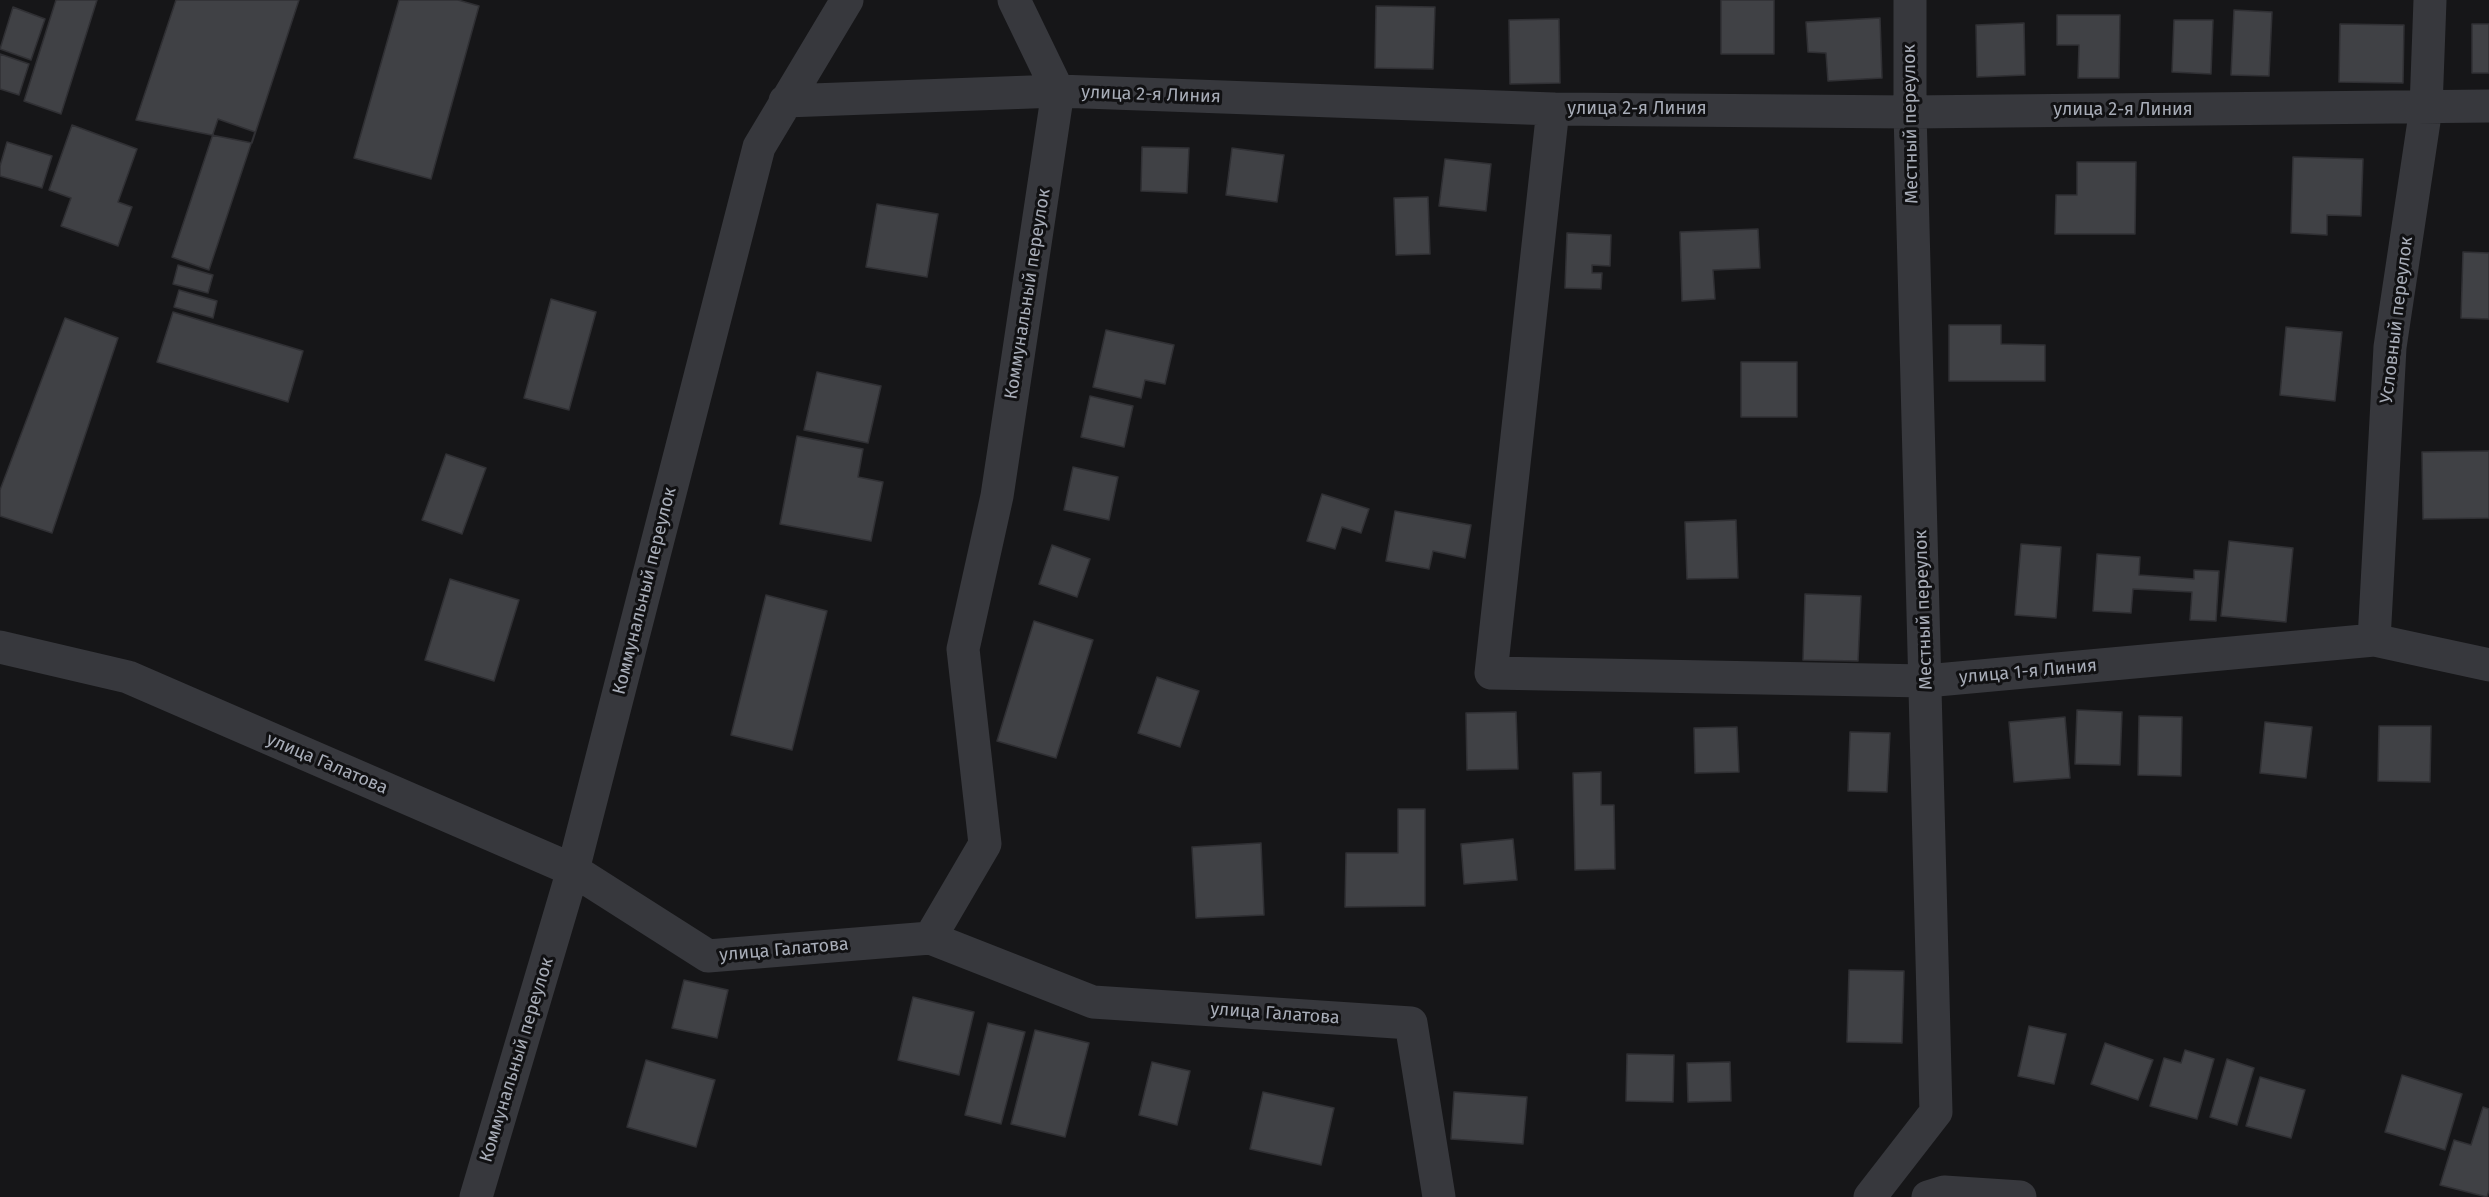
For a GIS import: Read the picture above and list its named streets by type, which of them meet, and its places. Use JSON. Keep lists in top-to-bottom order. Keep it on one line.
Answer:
{"streets":{"street":["улица 2-я Линия","Местный переулок","Коммунальный переулок","Условный переулок","улица 1-я Линия","улица Галатова"]},"crossings":[["улица 2-я Линия","Местный переулок"],["улица 2-я Линия","Коммунальный переулок"],["улица 2-я Линия","Условный переулок"],["улица 2-я Линия","улица 1-я Линия"],["Местный переулок","улица 1-я Линия"],["Коммунальный переулок","улица Галатова"],["Условный переулок","улица 1-я Линия"]]}
